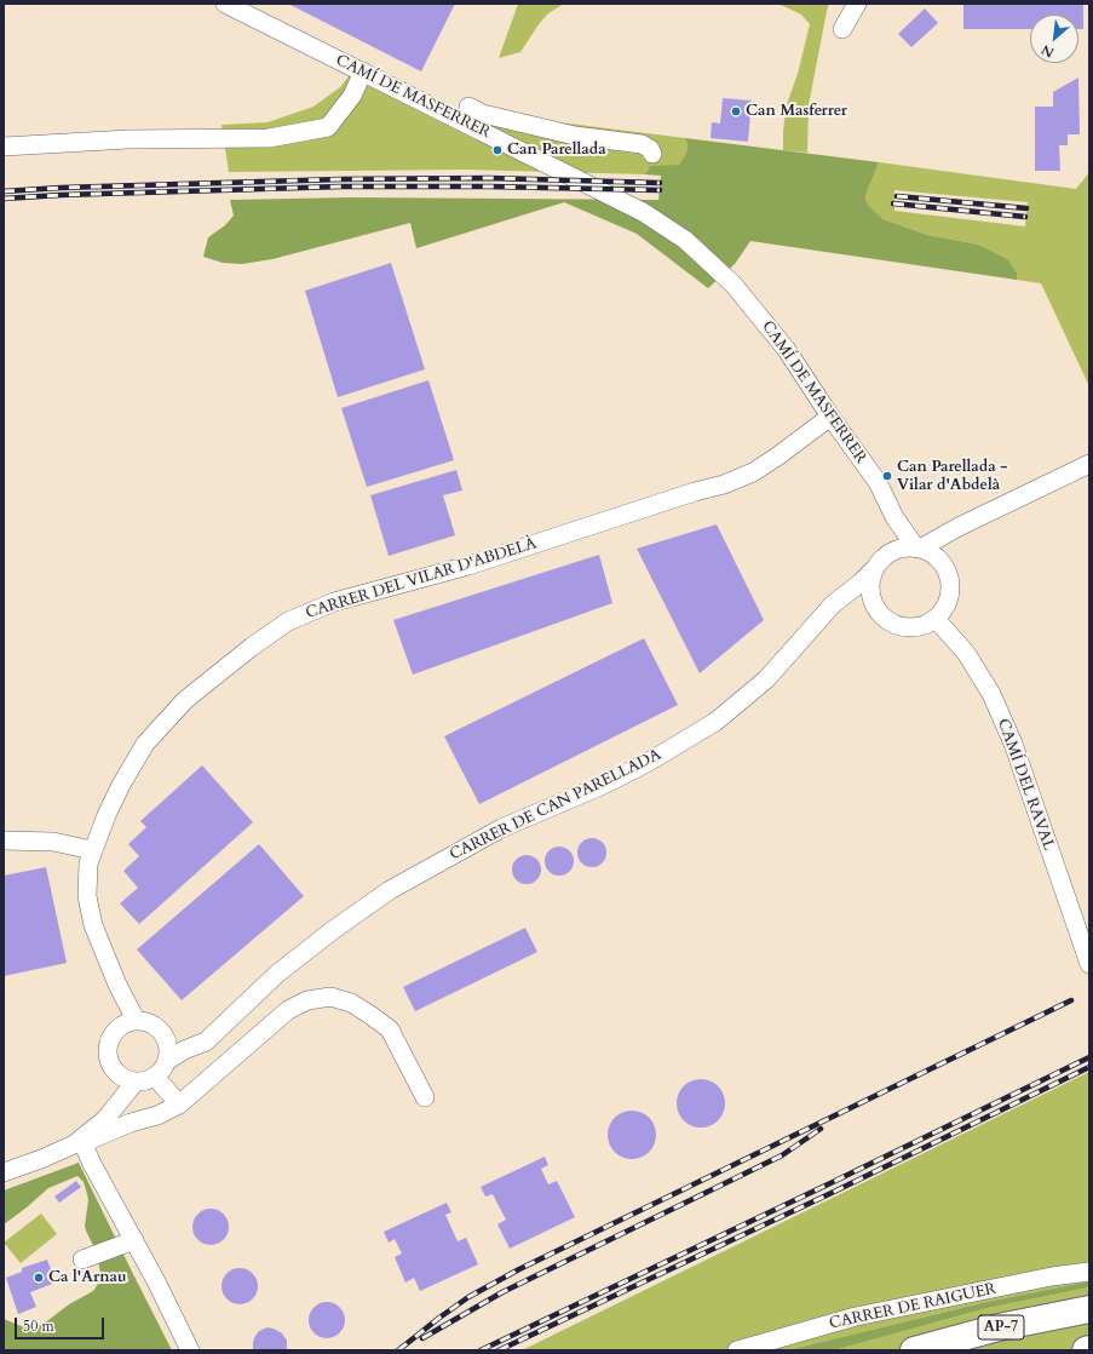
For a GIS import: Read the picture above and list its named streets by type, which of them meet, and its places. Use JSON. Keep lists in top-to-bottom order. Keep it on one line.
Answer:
{"streets":{"highway":["AP-7"],"street":["CAMÍ DE MASFERRER","CARRER DEL VILAR D'ABDELÀ","CAMÍ DEL RAVAL","CARRER DE CAN PARELLADA","CARRER DE RAIGUER"]},"crossings":[["CAMÍ DE MASFERRER","CARRER DEL VILAR D'ABDELÀ"],["CAMÍ DE MASFERRER","CAMÍ DEL RAVAL"],["CAMÍ DE MASFERRER","CARRER DE CAN PARELLADA"],["CARRER DEL VILAR D'ABDELÀ","CARRER DE CAN PARELLADA"],["CAMÍ DEL RAVAL","CARRER DE CAN PARELLADA"]],"places":["Can Masferrer","Can Parellada","Can Parellada - Vilar d'Abdelà","Ca l'Arnau"],"scale_bar":"50 m","north":"bottom left"}
